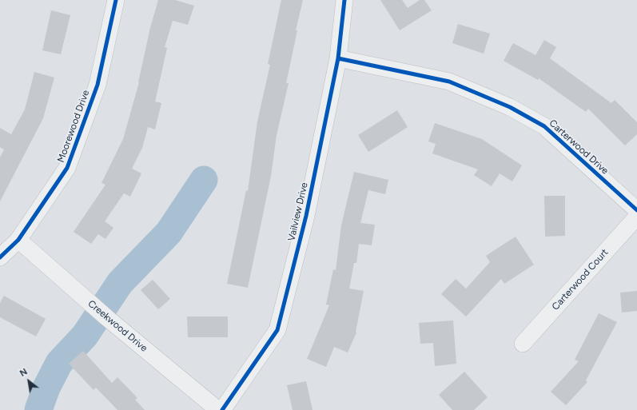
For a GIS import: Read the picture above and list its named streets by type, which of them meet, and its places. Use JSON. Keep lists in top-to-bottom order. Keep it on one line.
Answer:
{"streets":{"street":["Moorewood Drive","Carterwood Drive","Vailview Drive","Carterwood Court","Creekwood Drive"]},"crossings":[["Moorewood Drive","Creekwood Drive"],["Carterwood Drive","Vailview Drive"]],"north":"top left"}
